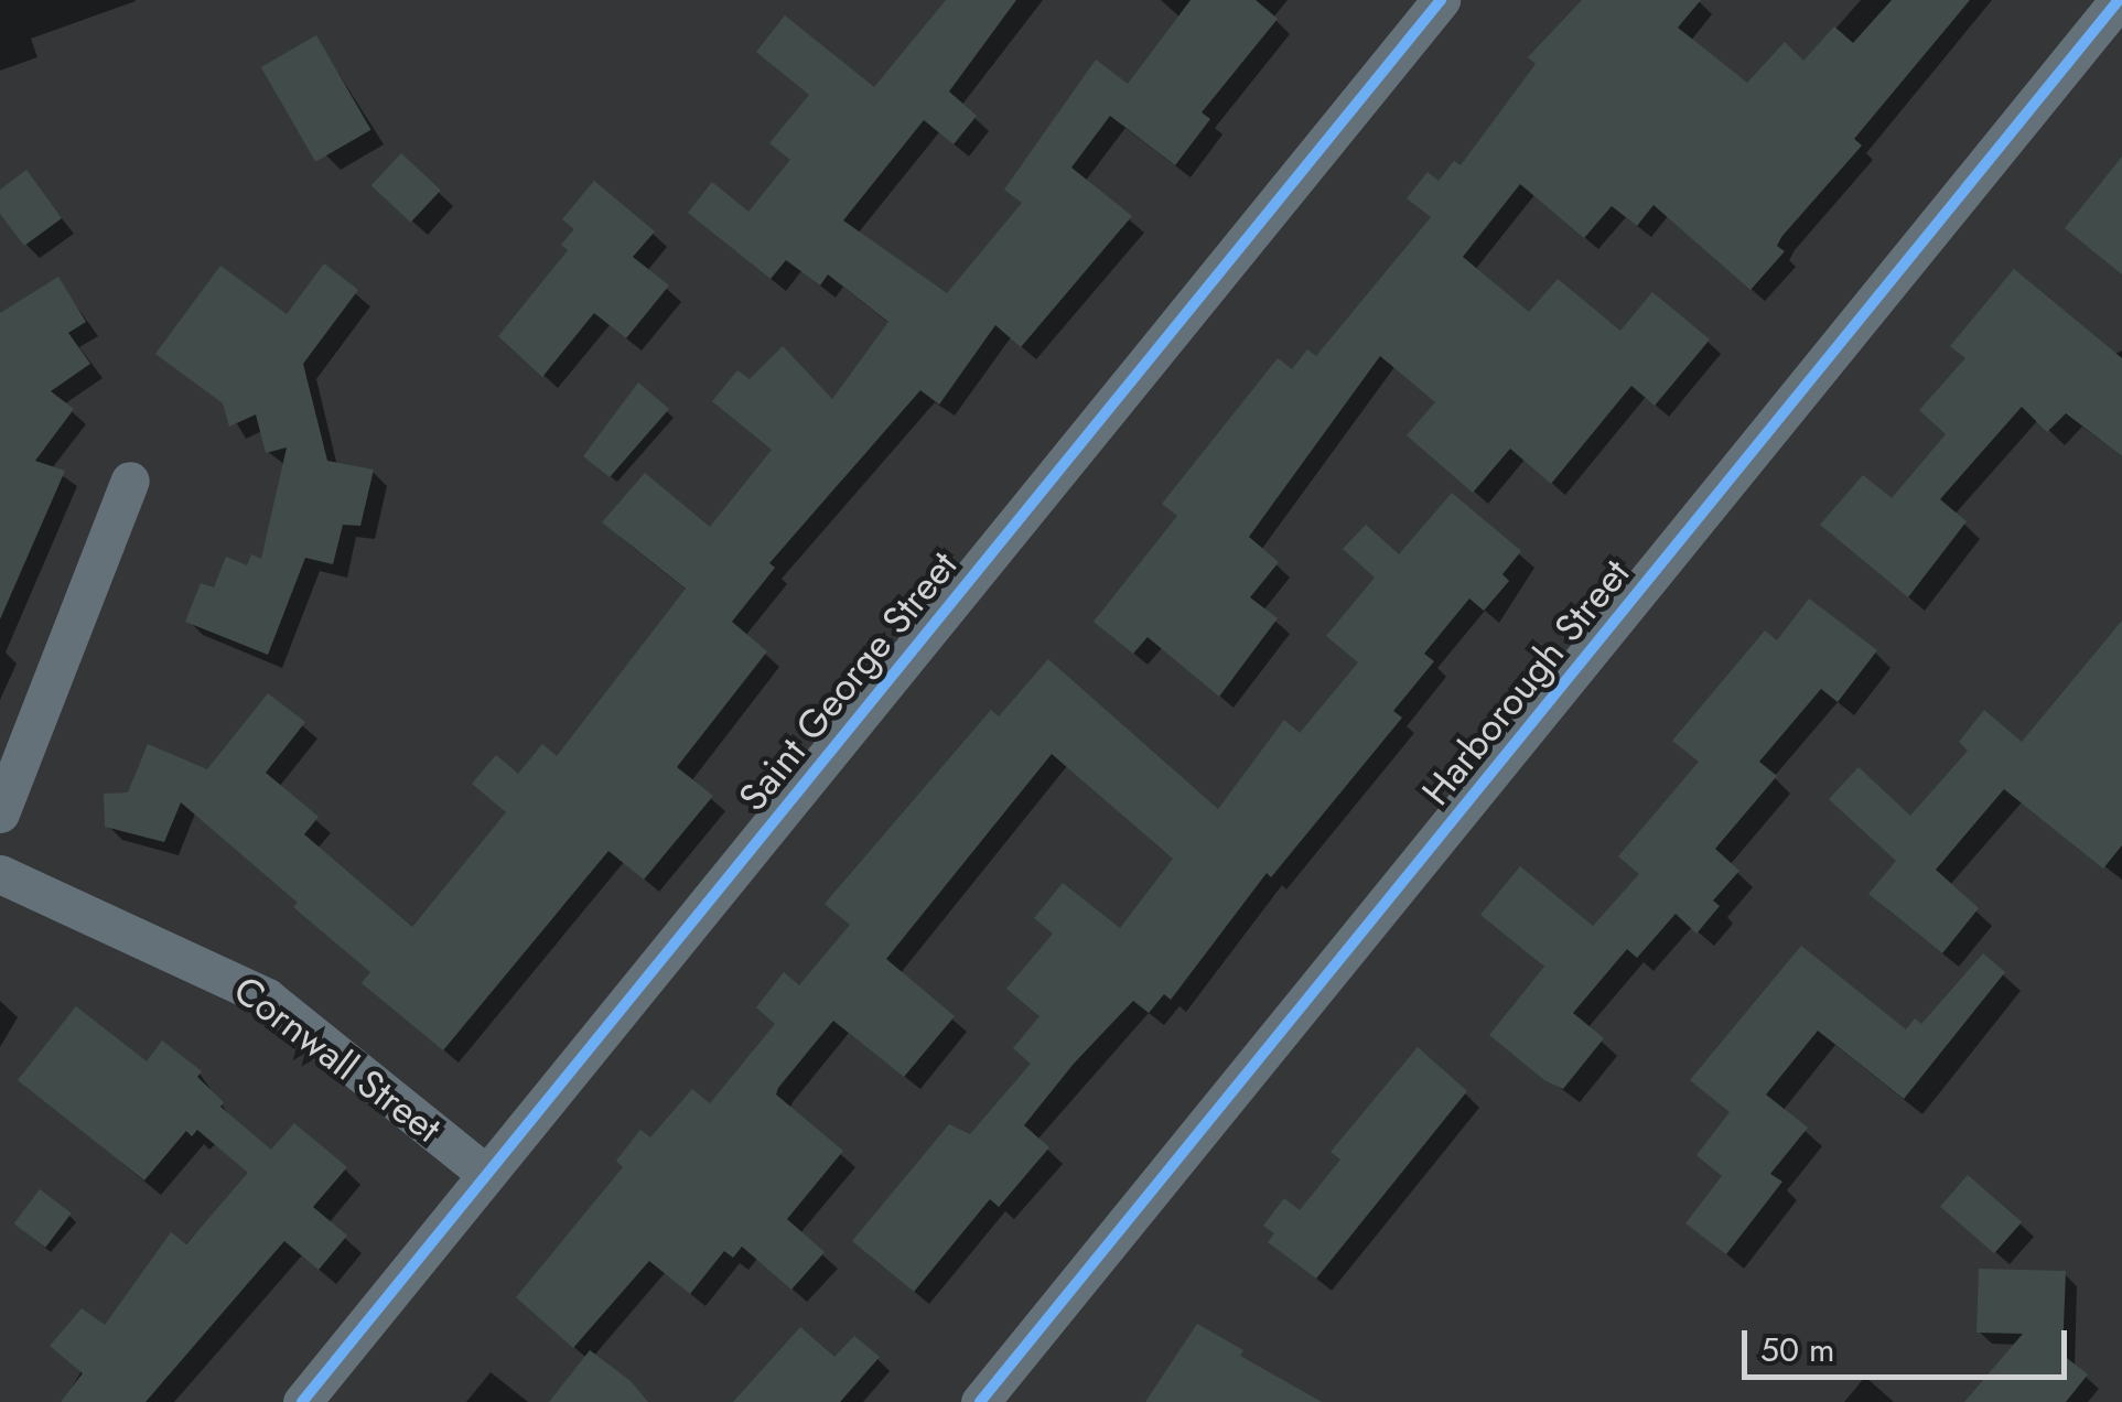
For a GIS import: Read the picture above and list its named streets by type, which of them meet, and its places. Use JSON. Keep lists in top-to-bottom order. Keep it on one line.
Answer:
{"streets":{"street":["Saint George Street","Harborough Street","Cornwall Street"]},"crossings":[["Saint George Street","Cornwall Street"]],"scale_bar":"50 m"}
